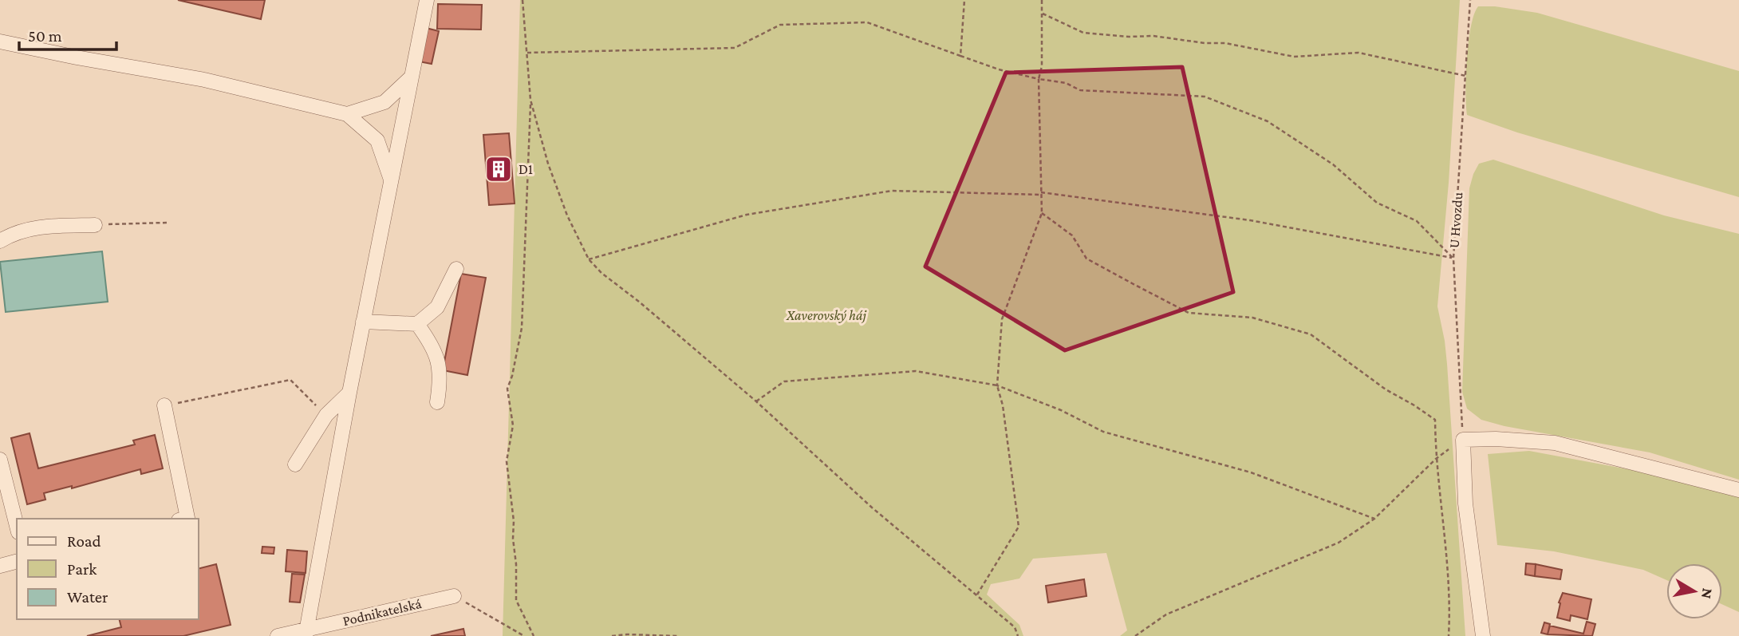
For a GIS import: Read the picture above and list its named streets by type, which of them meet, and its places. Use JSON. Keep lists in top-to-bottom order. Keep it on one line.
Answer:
{"streets":{"lane":["Podnikatelská"],"path":["U Hvozdu"]},"parks":["Xaverovský háj"],"places":{"building":["D1"]},"legend":["Road","Park","Water"],"scale_bar":"50 m","north":"right"}
